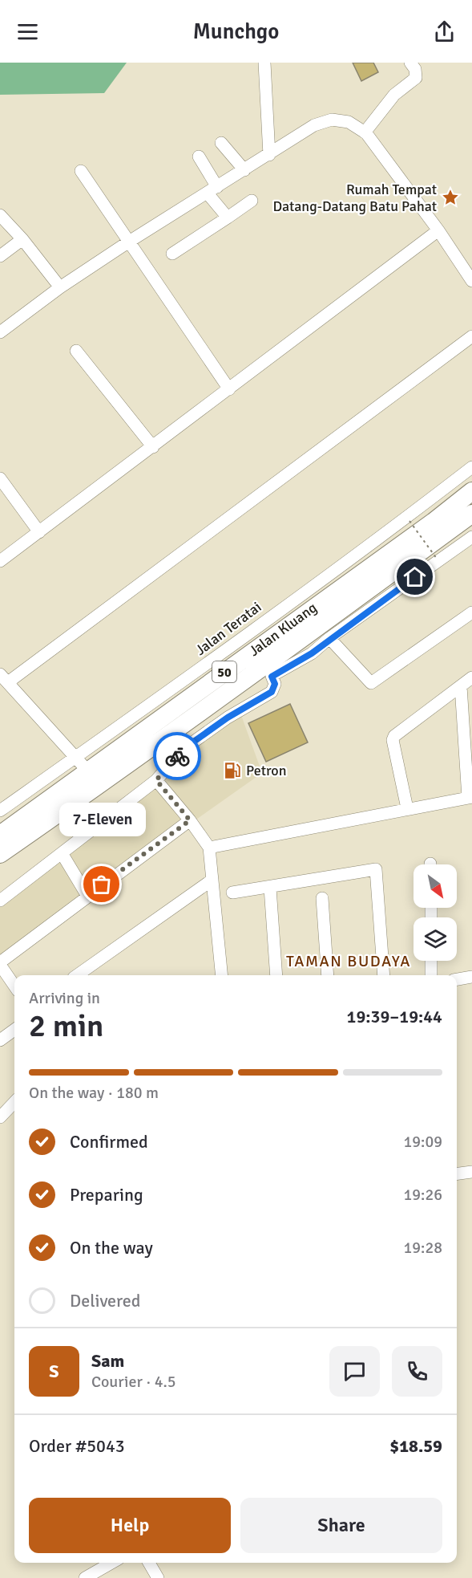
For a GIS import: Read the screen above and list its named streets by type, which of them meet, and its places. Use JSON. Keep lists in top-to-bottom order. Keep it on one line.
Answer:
{"streets":{"highway":["Jalan Kluang","50"],"street":["Jalan Teratai"]},"crossings":[["Jalan Teratai","Jalan Kluang"]],"districts":["TAMAN BUDAYA"],"places":{"place":["Rumah Tempat Datang-Datang Batu Pahat"],"fuel station":["Petron"],"other":["7-Eleven"]},"north":"bottom right","page":{"header":"Munchgo","bubble":"7-Eleven","heading":["2 min","Arriving in","19:39–19:44"],"panel":["Sam","Courier · 4.5","Order #5043","$18.59"],"bar":"On the way · 180 m","list":[["Confirmed","19:09"],["Preparing","19:26"],["On the way","19:28"],"Delivered"],"round":"S","buttons":["Help","Share"]}}
